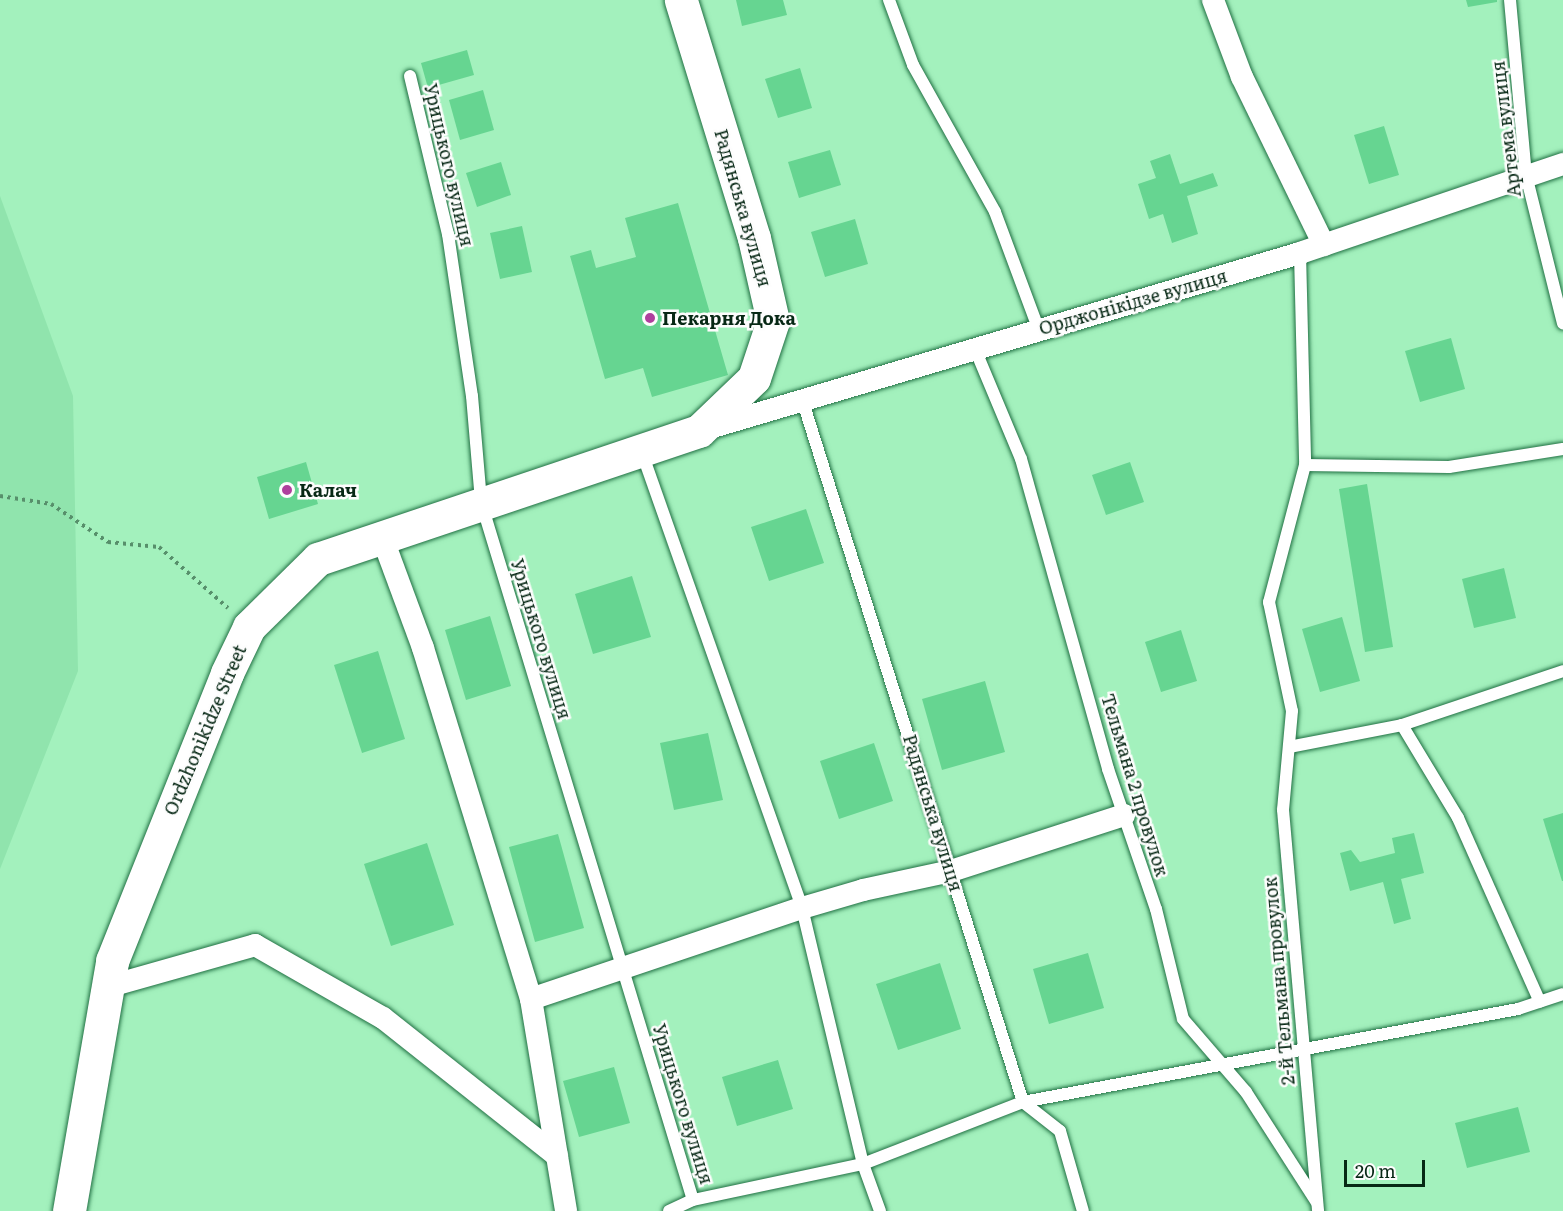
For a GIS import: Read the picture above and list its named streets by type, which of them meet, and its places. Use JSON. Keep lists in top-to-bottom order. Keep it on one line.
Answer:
{"streets":{"street":["Радянська вулиця","Орджонікідзе вулиця","Ordzhonikidze Street"],"lane":["Артема вулиця","Урицького вулиця","Тельмана 2 провулок","2-й Тельмана провулок"]},"crossings":[["Артема вулиця","Орджонікідзе вулиця"],["Урицького вулиця","Ordzhonikidze Street"],["Радянська вулиця","Орджонікідзе вулиця"],["Радянська вулиця","Ordzhonikidze Street"],["Орджонікідзе вулиця","Ordzhonikidze Street"],["Орджонікідзе вулиця","Тельмана 2 провулок"],["Орджонікідзе вулиця","2-й Тельмана провулок"],["Тельмана 2 провулок","2-й Тельмана провулок"]],"places":["Пекарня Дока","Калач"],"scale_bar":"20 m"}
